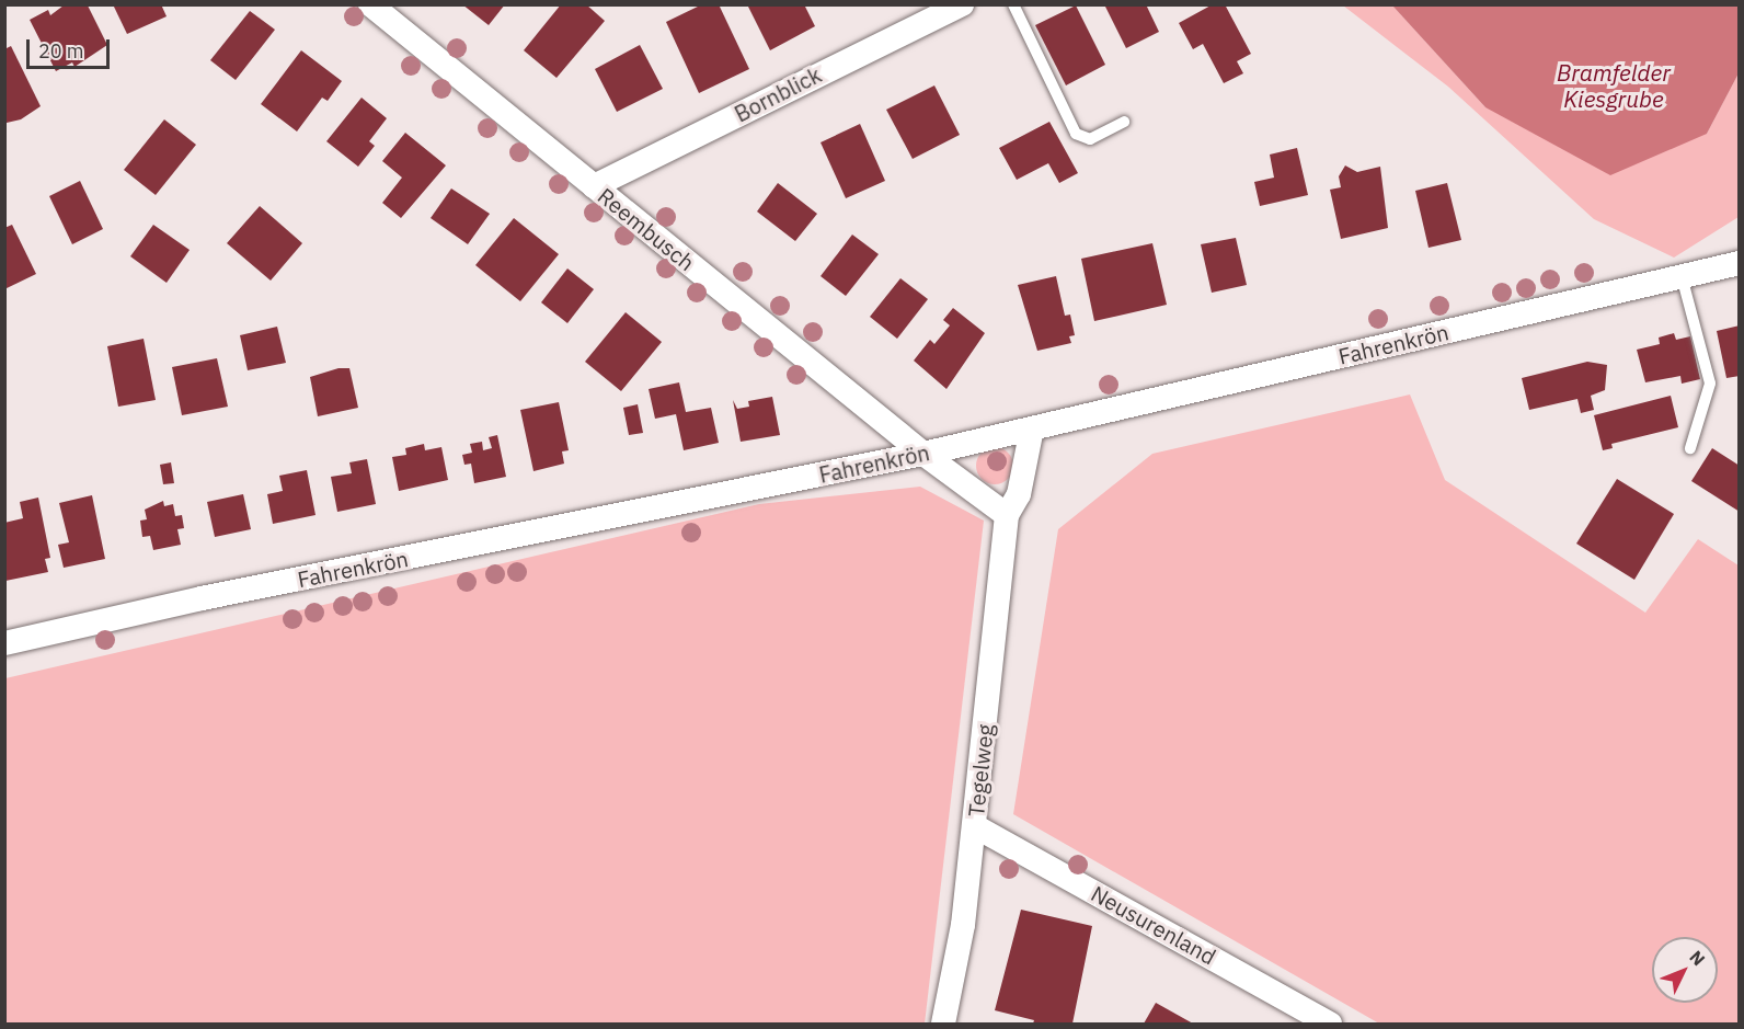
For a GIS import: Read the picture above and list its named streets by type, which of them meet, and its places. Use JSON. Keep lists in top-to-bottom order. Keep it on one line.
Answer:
{"streets":{"street":["Bornblick","Reembusch","Fahrenkrön","Tegelweg","Neusurenland"]},"crossings":[["Bornblick","Reembusch"],["Reembusch","Fahrenkrön"],["Fahrenkrön","Tegelweg"],["Tegelweg","Neusurenland"]],"water":["Bramfelder Kiesgrube"],"scale_bar":"20 m","north":"top right"}
